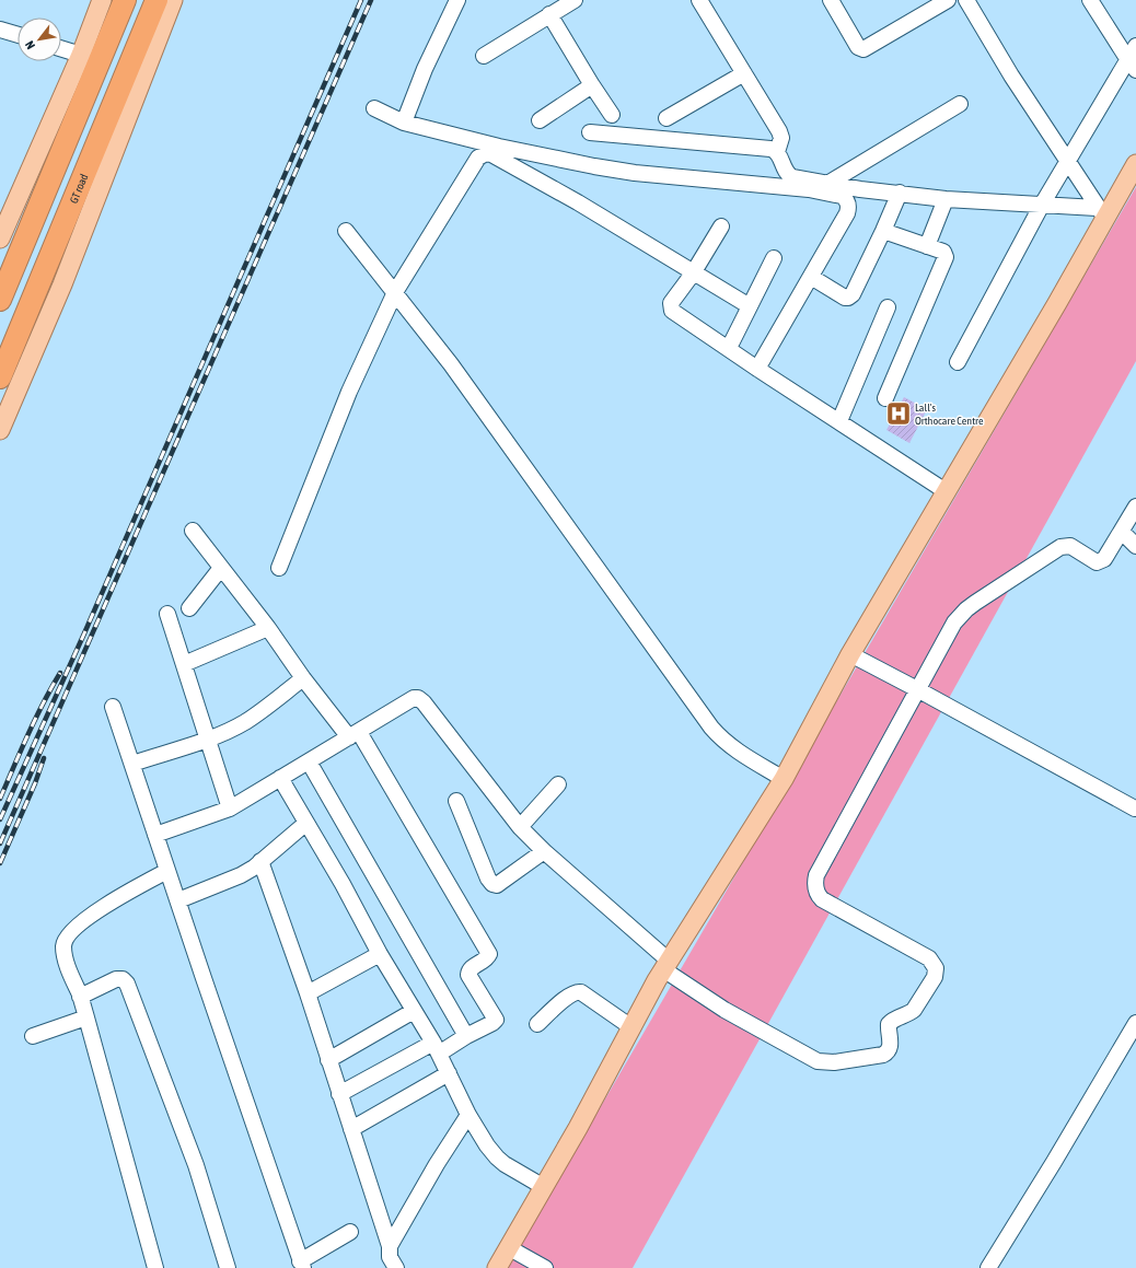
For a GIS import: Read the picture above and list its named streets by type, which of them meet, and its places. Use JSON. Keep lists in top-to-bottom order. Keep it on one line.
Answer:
{"streets":{"highway":["GT road"]},"places":{"hospital":["Lall's Orthocare Centre"]},"north":"bottom left"}
